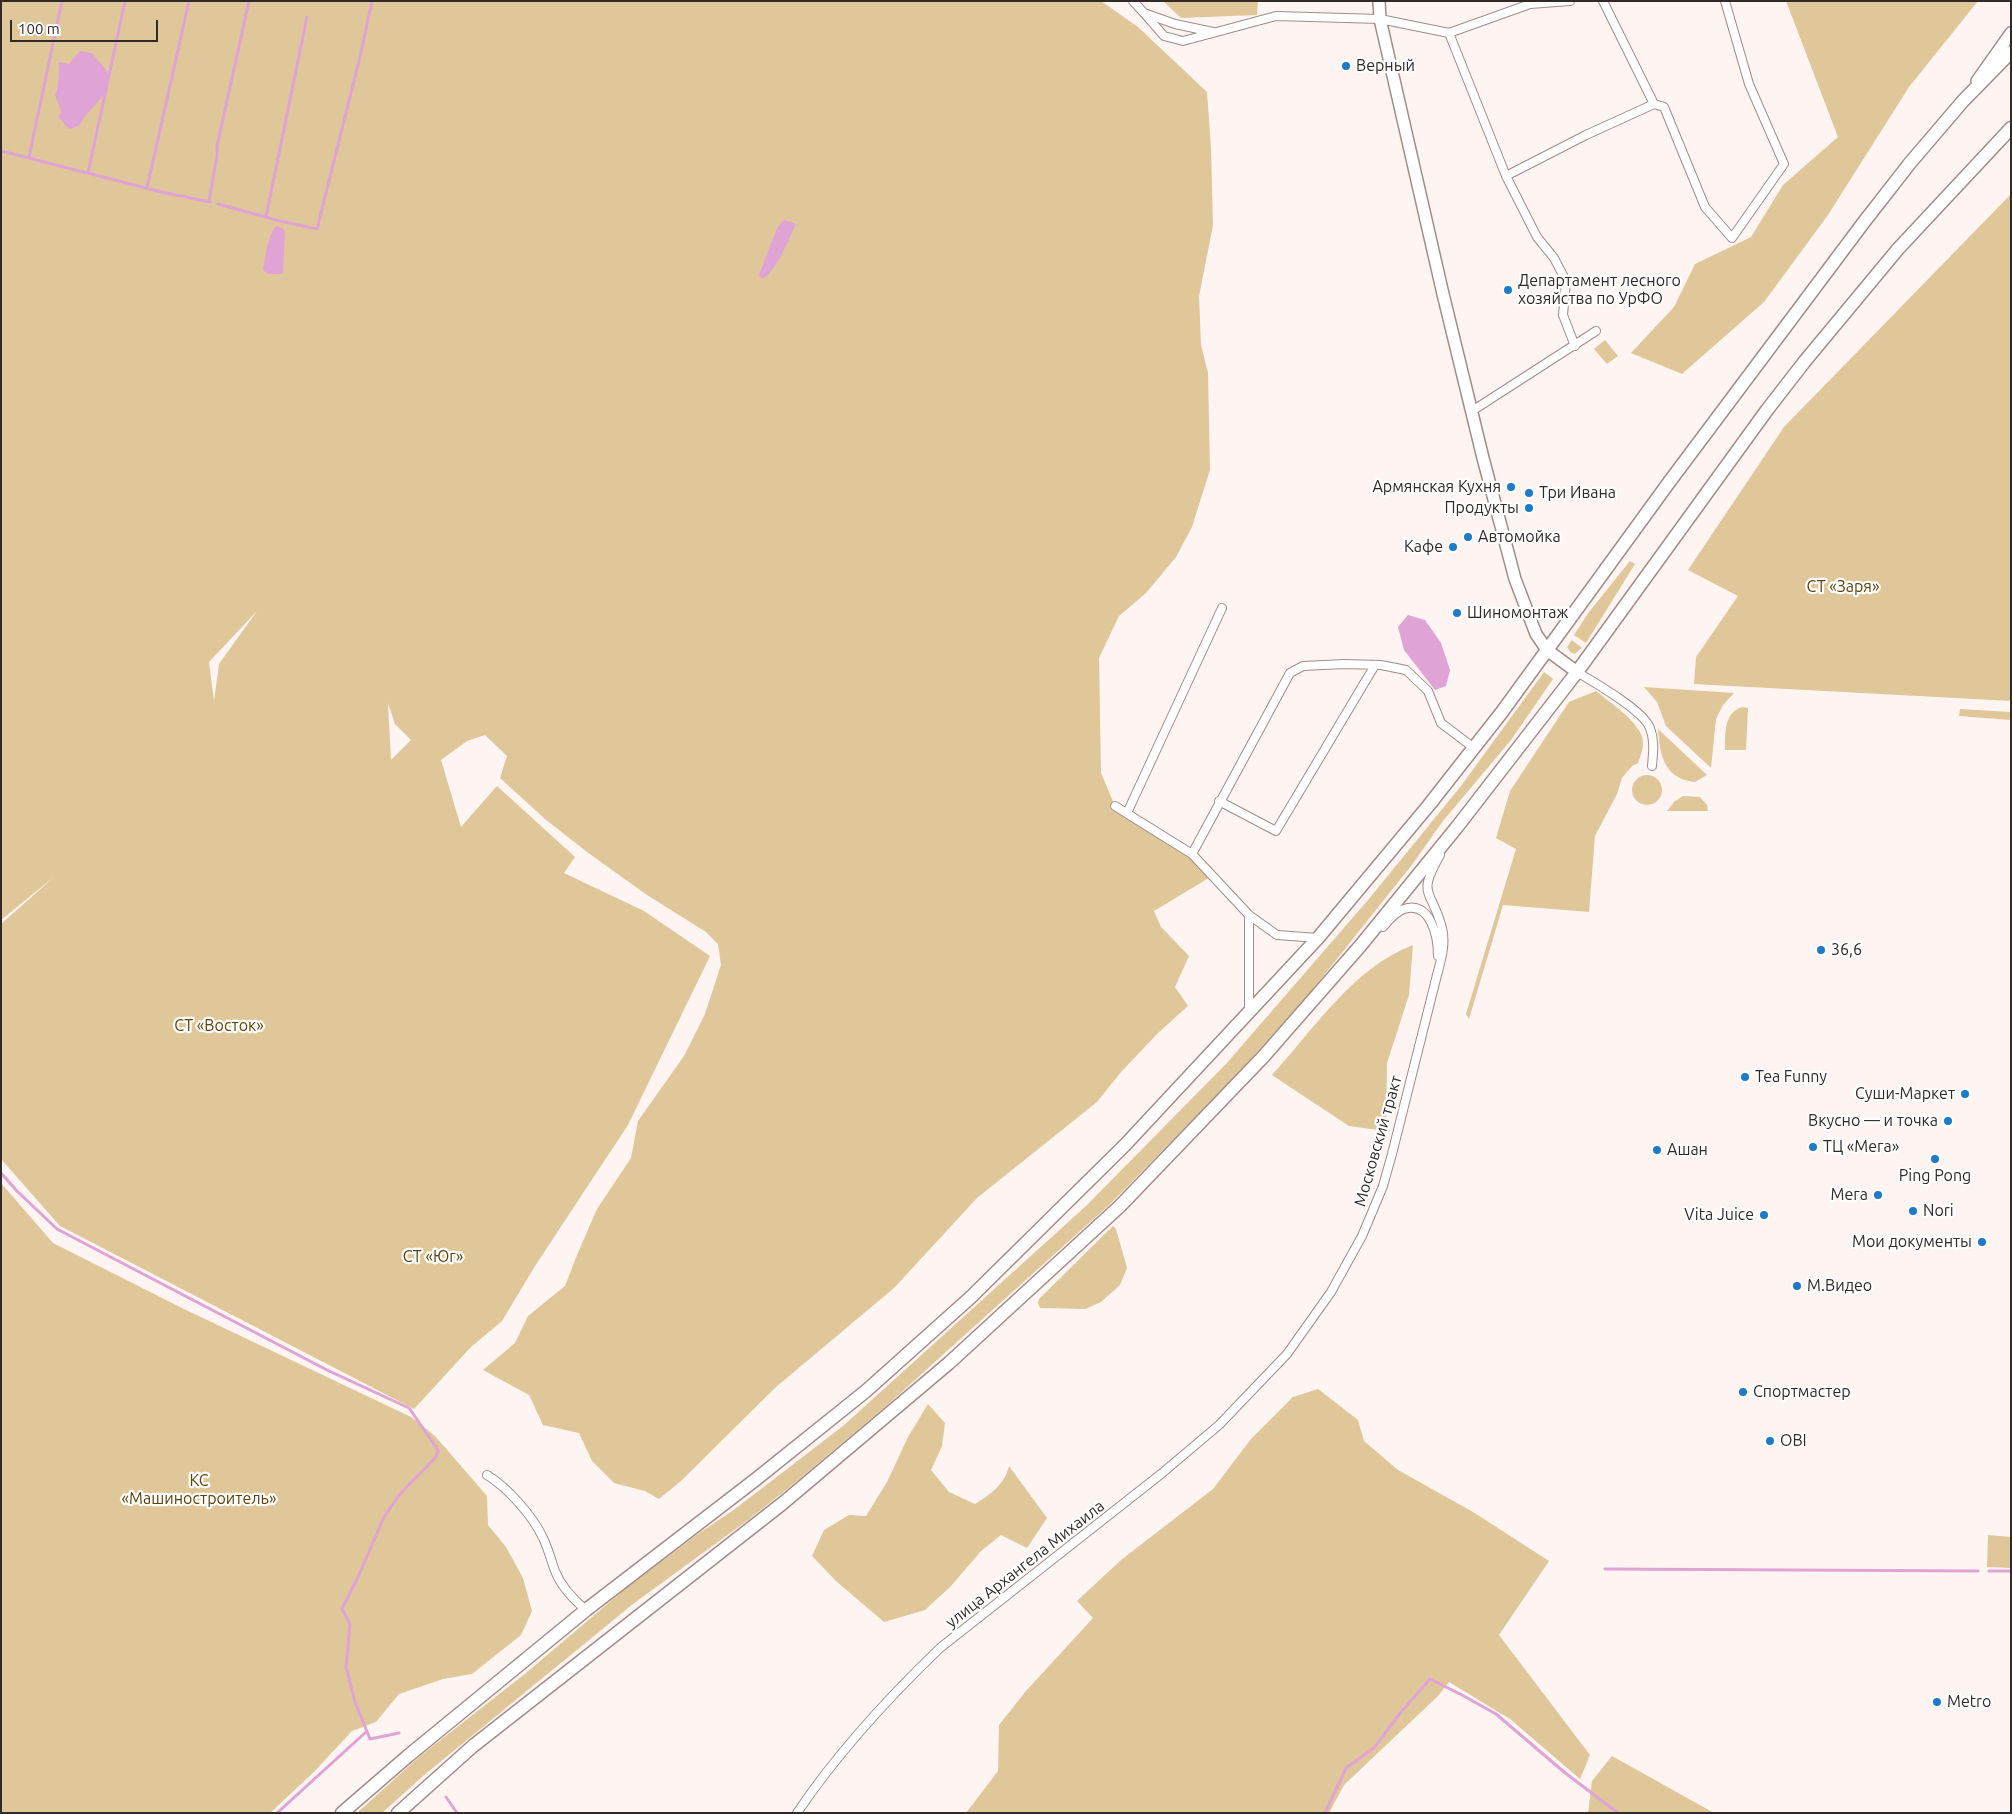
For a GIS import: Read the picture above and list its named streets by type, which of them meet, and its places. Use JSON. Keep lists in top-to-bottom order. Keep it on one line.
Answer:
{"streets":{"street":["Московский тракт","улица Архангела Михаила"]},"crossings":[["Московский тракт","улица Архангела Михаила"]],"parks":["СТ «Заря»","СТ «Восток»","СТ «Юг»","КС «Машиностроитель»"],"places":["Верный","Департамент лесного хозяйства по УрФО","Армянская Кухня","Три Ивана","Продукты","Автомойка","Кафе","Шиномонтаж","36,6","Tea Funny","Суши-Маркет","Вкусно — и точка","ТЦ «Мега»","Ашан","Ping Pong","Мега","Nori","Vita Juice","Мои документы","М.Видео","Спортмастер","OBI","Metro"],"scale_bar":"100 m"}
